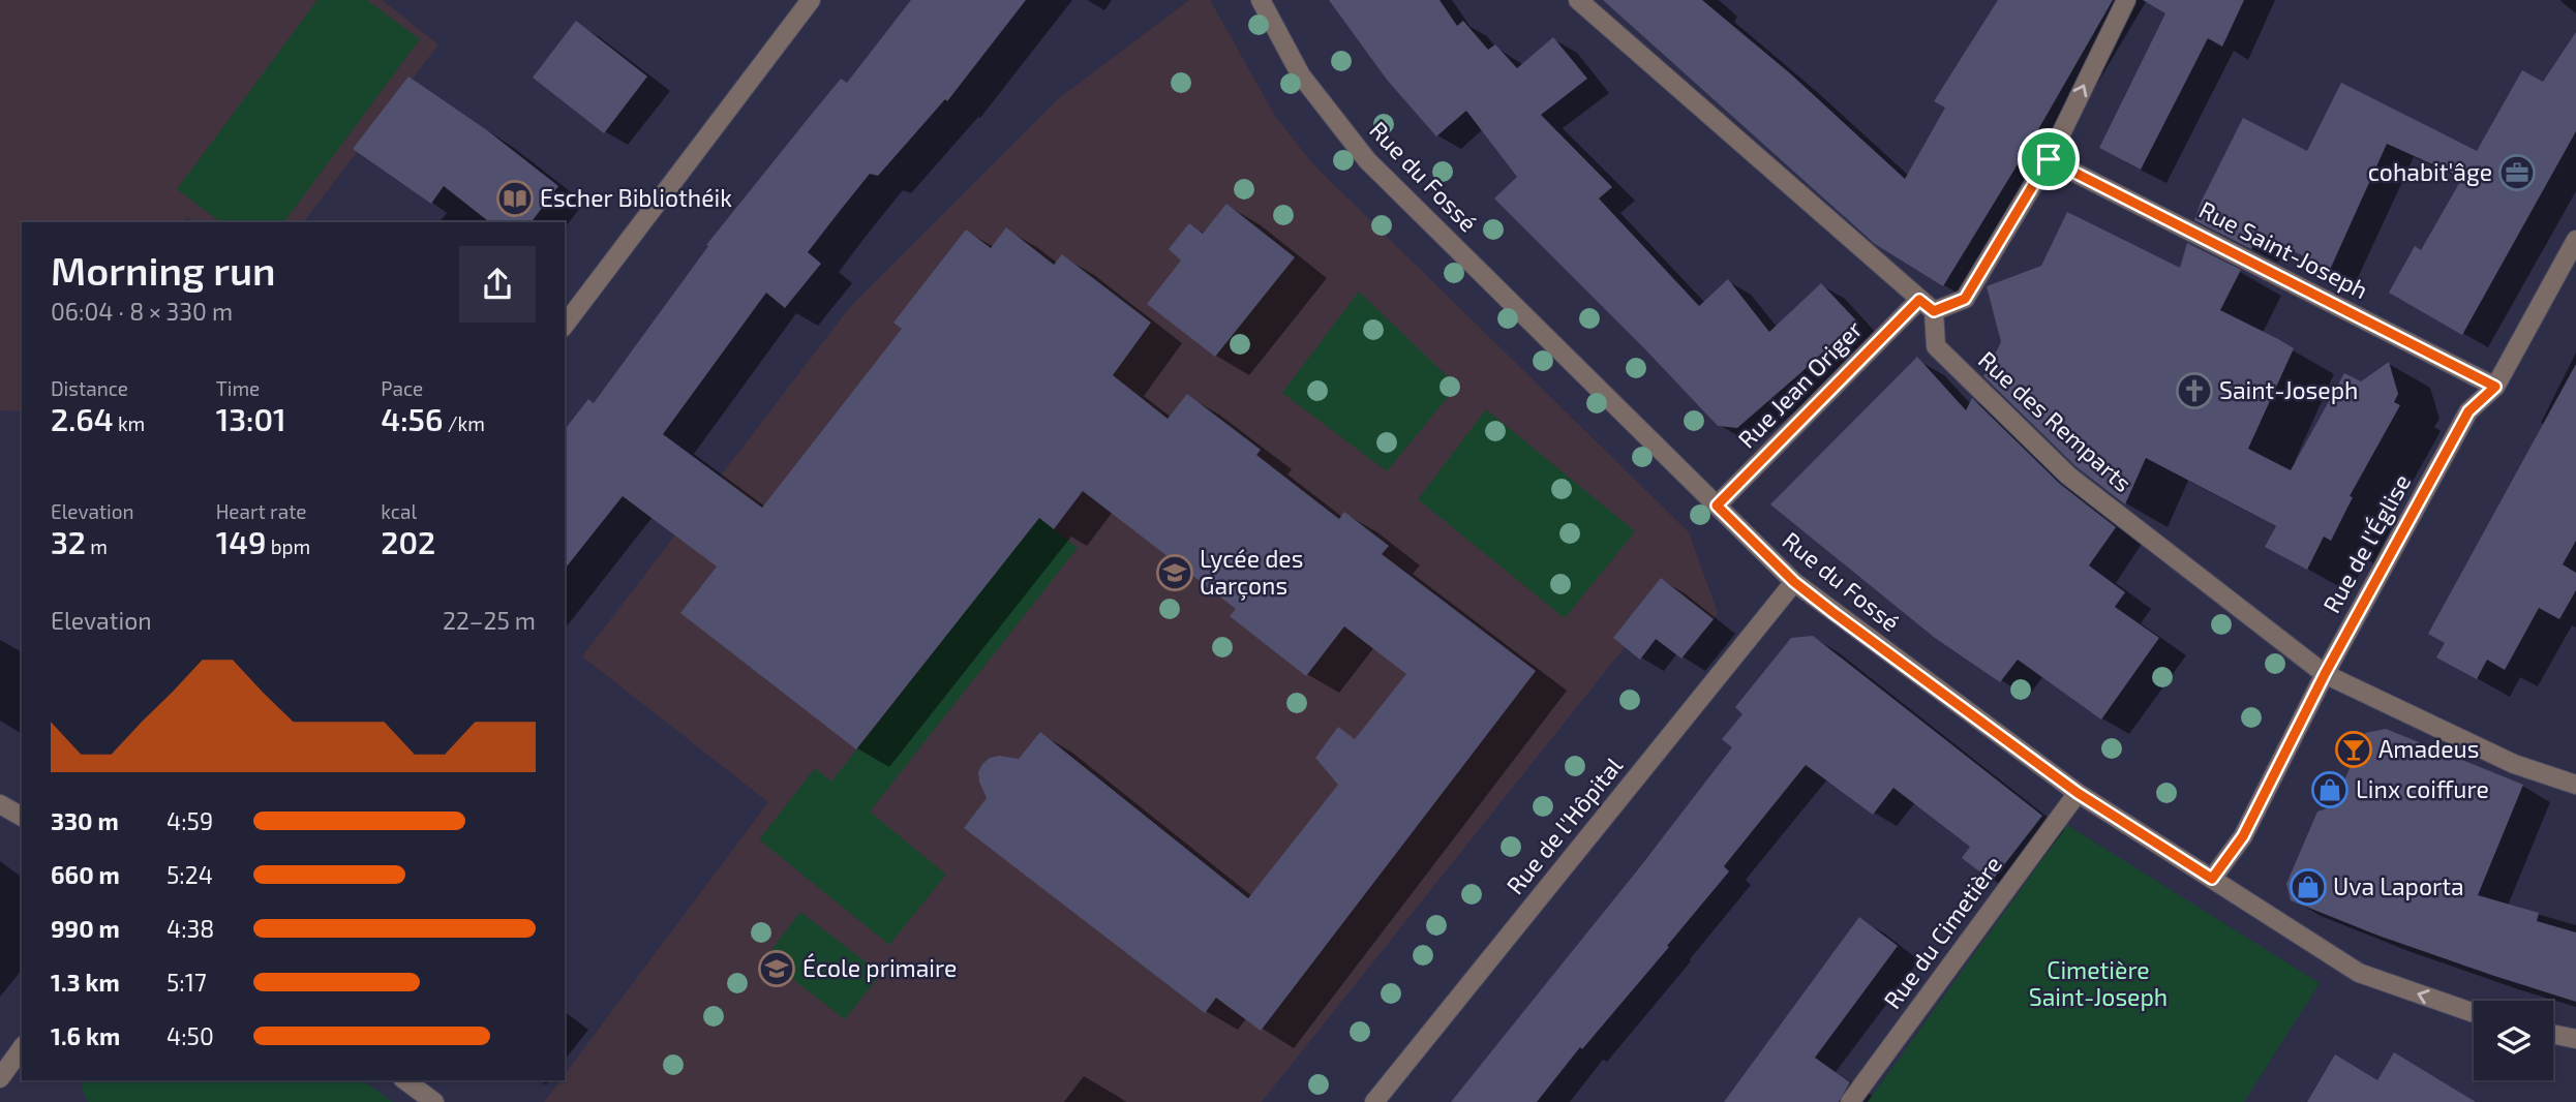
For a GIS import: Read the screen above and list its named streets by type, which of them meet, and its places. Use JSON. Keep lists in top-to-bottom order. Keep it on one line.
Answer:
{"streets":{"street":["Rue du Fossé","Rue Saint-Joseph","Rue Jean Origer","Rue des Remparts","Rue de l'Église","Rue de l'Hôpital","Rue du Cimetière"]},"crossings":[["Rue du Fossé","Rue Jean Origer"],["Rue du Fossé","Rue de l'Église"],["Rue du Fossé","Rue de l'Hôpital"],["Rue du Fossé","Rue du Cimetière"],["Rue Saint-Joseph","Rue Jean Origer"],["Rue Saint-Joseph","Rue de l'Église"],["Rue Jean Origer","Rue des Remparts"],["Rue des Remparts","Rue de l'Église"]],"parks":["Cimetière Saint-Joseph"],"places":{"office":["cohabit'âge"],"library":["Escher Bibliothéik"],"church":["Saint-Joseph"],"school or university":["Lycée des Garçons","École primaire"],"bar":["Amadeus"],"shop":["Linx coiffure","Uva Laporta"]},"page":{"heading":["Morning run","06:04 · 8 × 330 m"],"stats":[["Distance","2.64 km"],["Time","13:01"],["Pace","4:56 /km"],["Elevation","32 m"],["Heart rate","149 bpm"],["kcal","202"]],"chart":["Elevation","22–25 m"],"list":[{"name":"330 m","note":"4:59"},{"name":"660 m","note":"5:24"},{"name":"990 m","note":"4:38"},{"name":"1.3 km","note":"5:17"},{"name":"1.6 km","note":"4:50"}]}}
